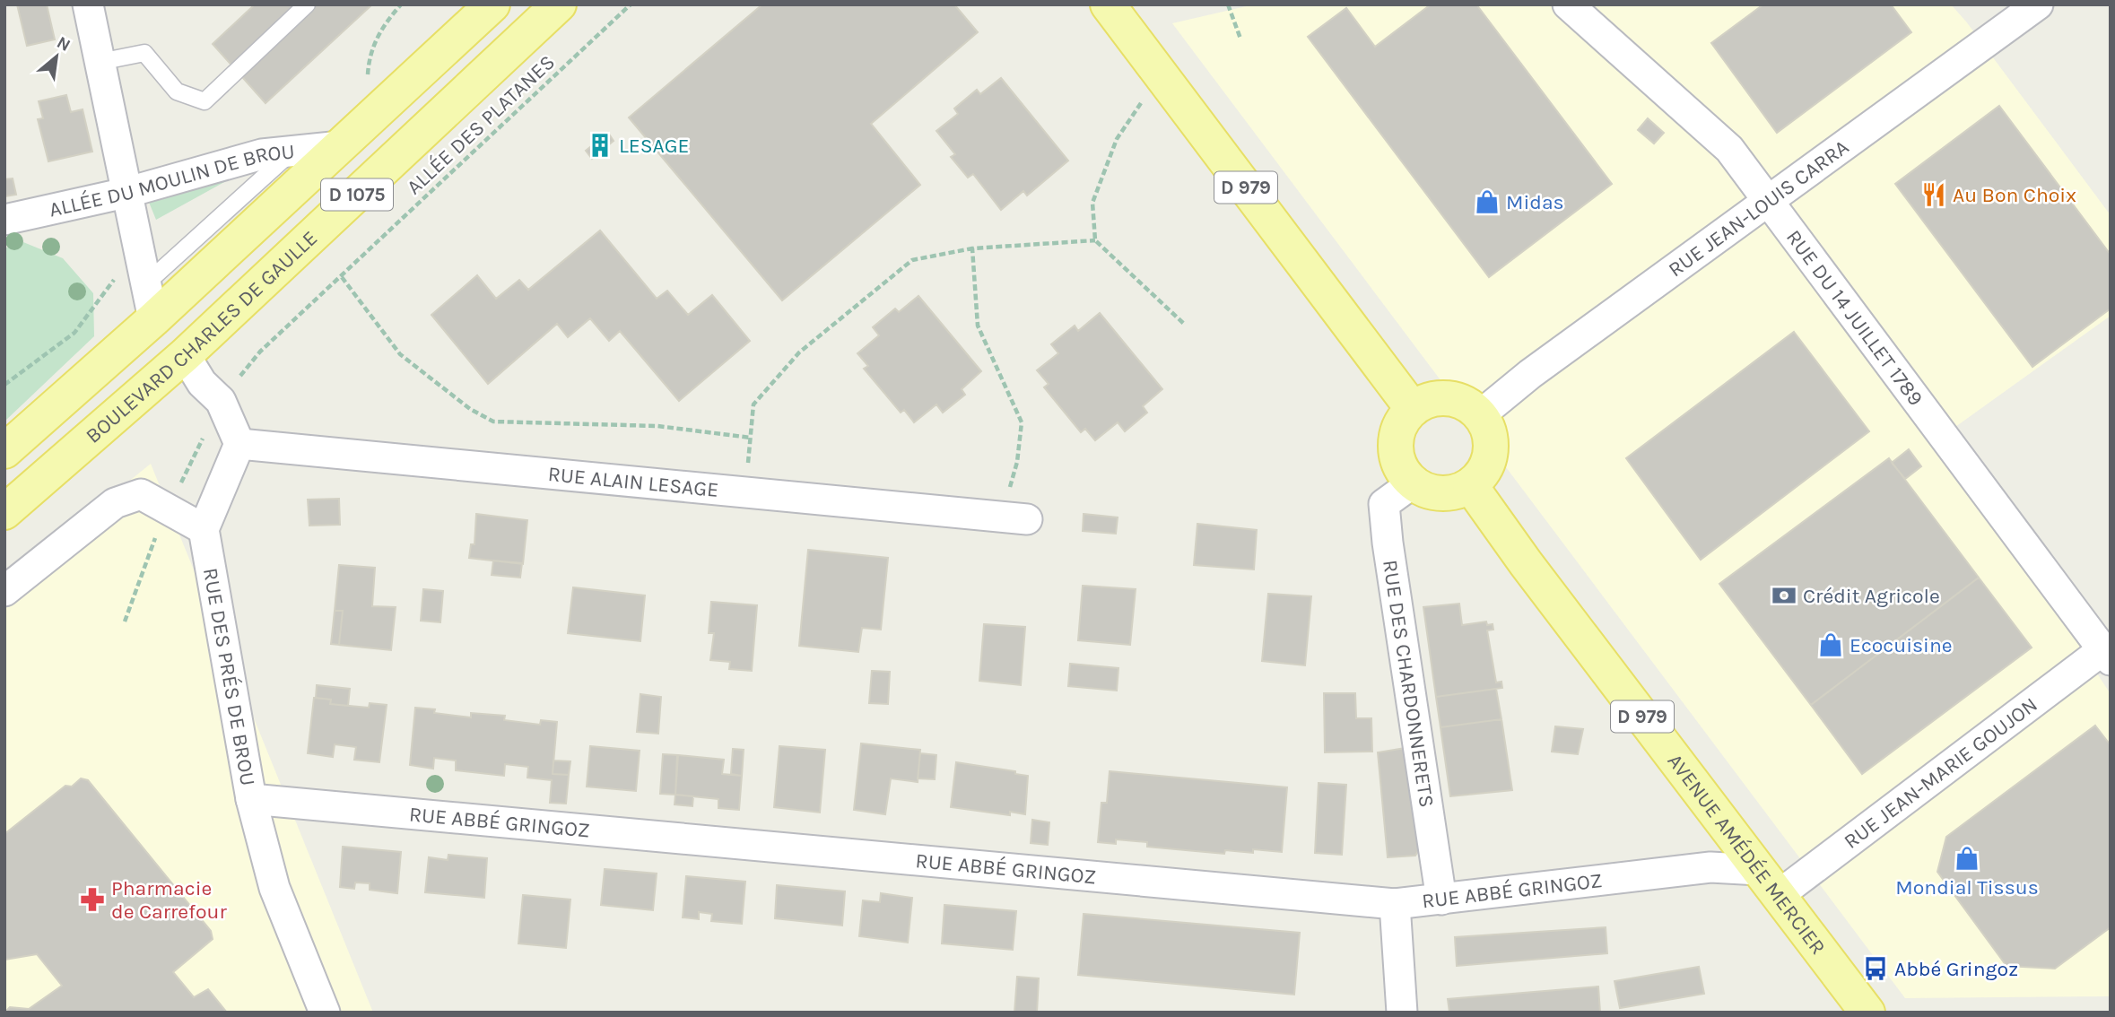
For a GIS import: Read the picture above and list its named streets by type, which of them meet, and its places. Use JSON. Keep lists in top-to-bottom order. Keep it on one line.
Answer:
{"streets":{"main road":["D 979","D 1075","BOULEVARD CHARLES DE GAULLE","AVENUE AMÉDÉE MERCIER"],"street":["ALLÉE DU MOULIN DE BROU","RUE JEAN-LOUIS CARRA","RUE DU 14 JUILLET 1789","RUE ALAIN LESAGE","RUE DES PRÉS DE BROU","RUE DES CHARDONNERETS","RUE JEAN-MARIE GOUJON","RUE ABBÉ GRINGOZ"],"path":["ALLÉE DES PLATANES"]},"crossings":[["ALLÉE DU MOULIN DE BROU","D 1075"],["D 979","RUE JEAN-LOUIS CARRA"],["D 979","RUE DES CHARDONNERETS"],["D 979","AVENUE AMÉDÉE MERCIER"],["RUE JEAN-LOUIS CARRA","RUE DU 14 JUILLET 1789"],["RUE JEAN-LOUIS CARRA","RUE DES CHARDONNERETS"],["RUE JEAN-LOUIS CARRA","AVENUE AMÉDÉE MERCIER"],["RUE DU 14 JUILLET 1789","RUE JEAN-MARIE GOUJON"],["RUE DES PRÉS DE BROU","RUE ABBÉ GRINGOZ"],["RUE DES CHARDONNERETS","RUE ABBÉ GRINGOZ"],["RUE DES CHARDONNERETS","AVENUE AMÉDÉE MERCIER"],["RUE JEAN-MARIE GOUJON","RUE ABBÉ GRINGOZ"],["RUE JEAN-MARIE GOUJON","AVENUE AMÉDÉE MERCIER"],["RUE ABBÉ GRINGOZ","AVENUE AMÉDÉE MERCIER"]],"places":{"building":["LESAGE"],"restaurant":["Au Bon Choix"],"shop":["Midas","Ecocuisine","Mondial Tissus"],"bank":["Crédit Agricole"],"pharmacy":["Pharmacie de Carrefour"],"bus stop":["Abbé Gringoz"]},"north":"top right"}
